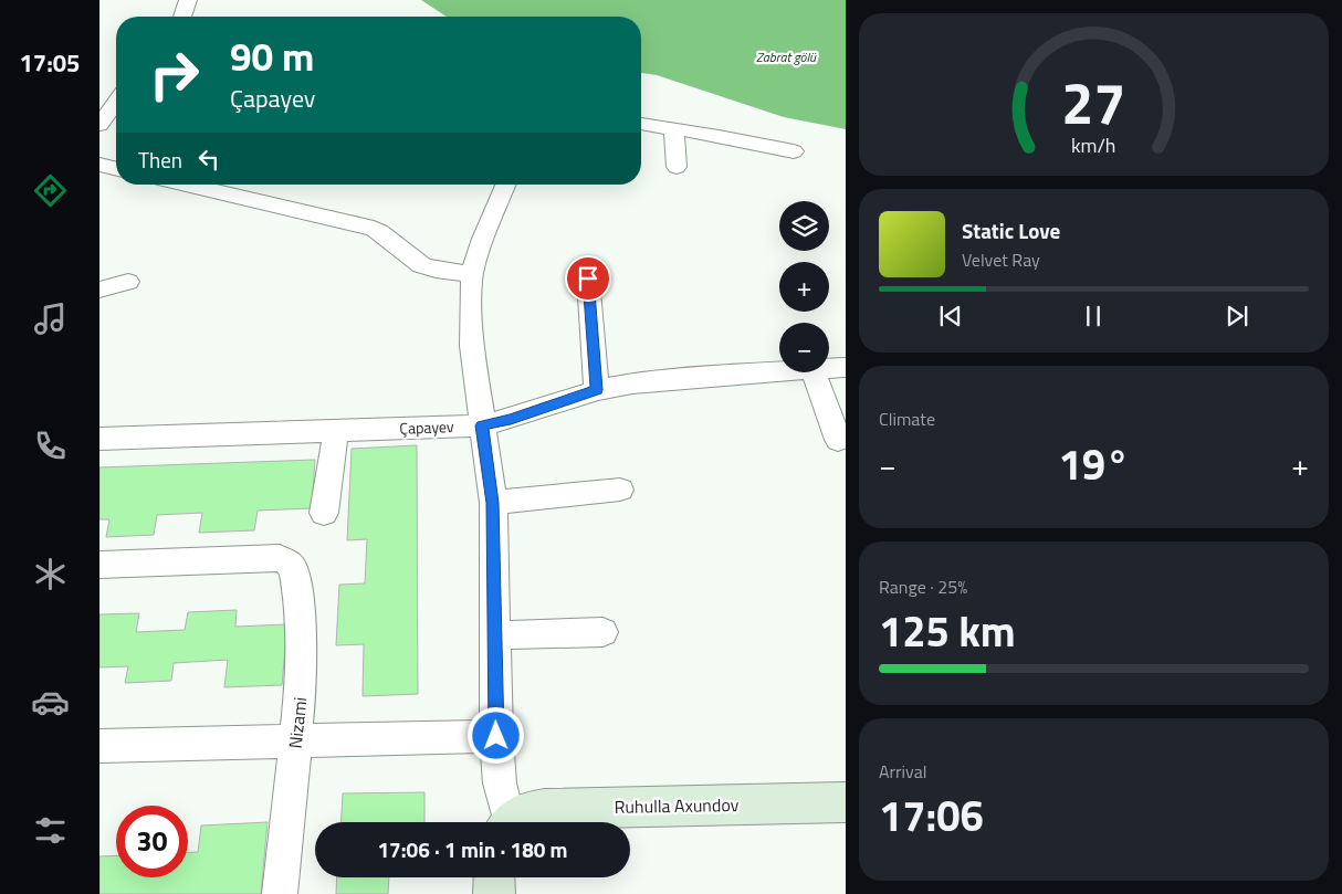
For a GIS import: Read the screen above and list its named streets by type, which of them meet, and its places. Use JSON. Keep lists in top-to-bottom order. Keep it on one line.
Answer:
{"streets":{"street":["Çapayev","Nizami","Ruhulla Axundov"]},"water":["Zabrat gölü"],"page":{"tabs":"17:05","turn":["90 m","Çapayev"],"then":"Then","map_buttons":["+","−"],"song":["Static Love","Velvet Ray"],"tile":["Climate",["Range · 25%","125 km"],["Arrival","17:06"]],"heat":["−","19°","+"],"limit":"30","trip":"17:06 · 1 min · 180 m","gauge":["27","km/h"]}}
